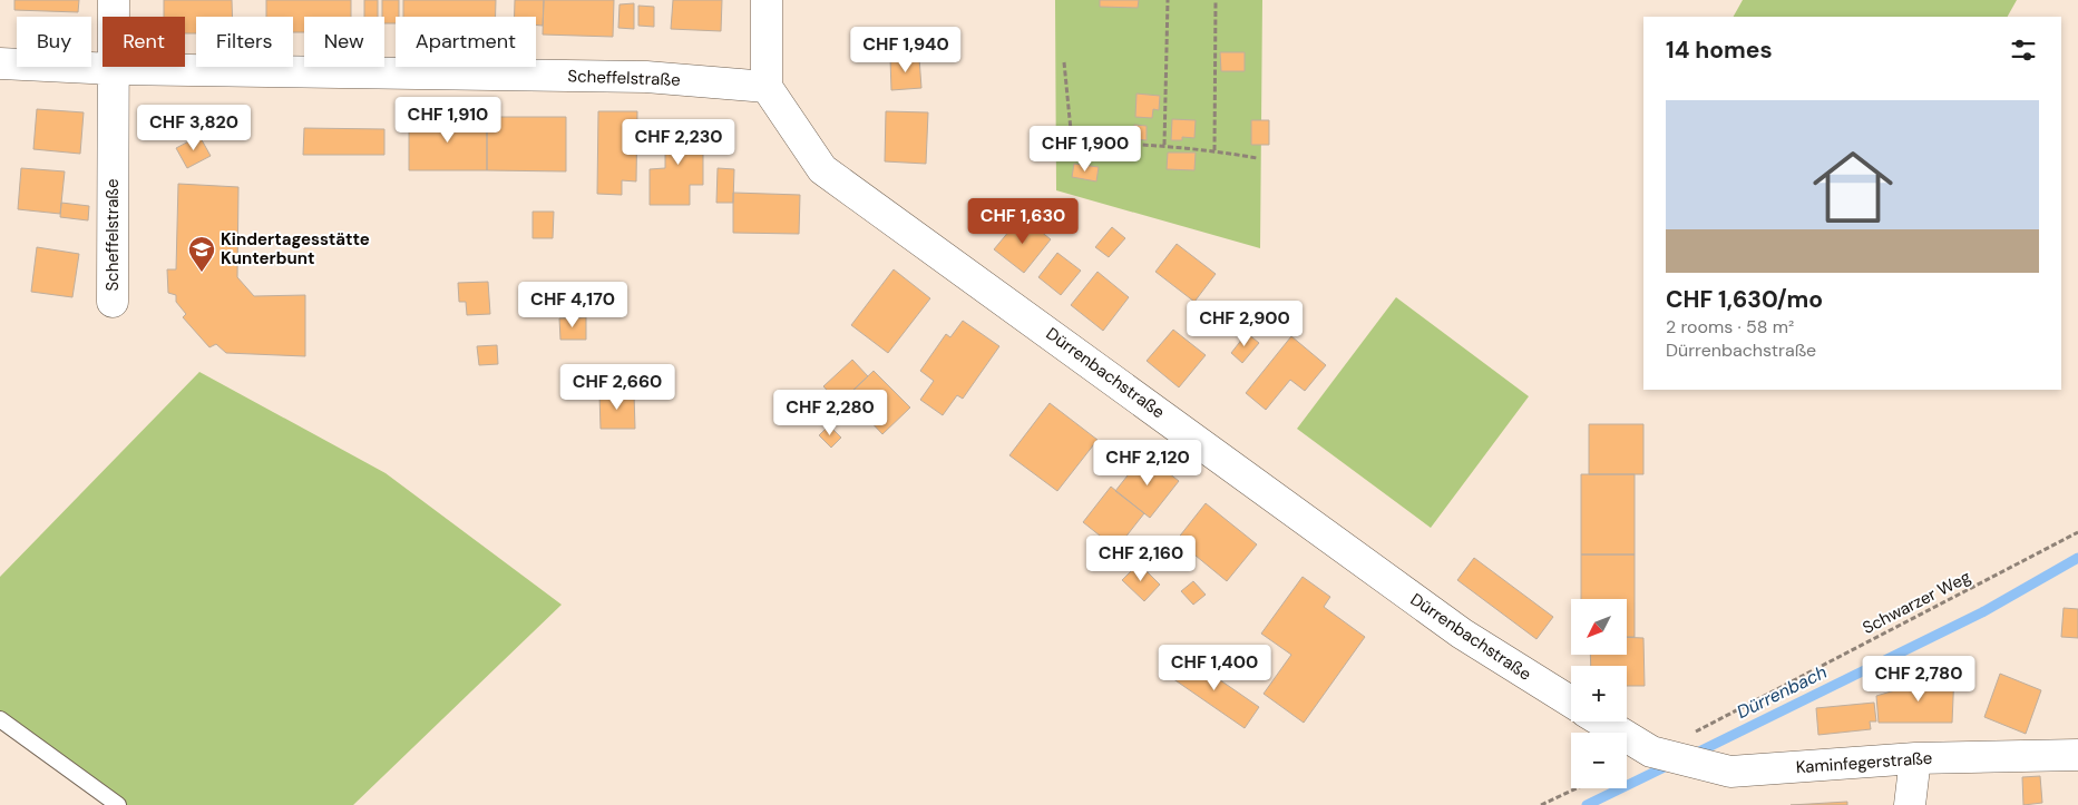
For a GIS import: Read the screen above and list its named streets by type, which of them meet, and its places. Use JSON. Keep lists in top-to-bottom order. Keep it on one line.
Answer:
{"streets":{"street":["Scheffelstraße","Dürrenbachstraße","Kaminfegerstraße"],"path":["Schwarzer Weg"]},"crossings":[["Scheffelstraße","Dürrenbachstraße"],["Schwarzer Weg","Kaminfegerstraße"]],"water":["Dürrenbach"],"places":{"school or university":["Kindertagesstätte Kunterbunt"]},"north":"bottom left","page":{"chip":["Buy","Rent","Filters","New","Apartment"],"heading":"14 homes","price":["CHF 1,940","CHF 1,910","CHF 3,820","CHF 2,230","CHF 1,900","CHF 1,630","CHF 4,170","CHF 2,900","CHF 2,660","CHF 2,280","CHF 2,120","CHF 2,160","CHF 1,400","CHF 2,780"],"list":[{"name":"CHF 1,630/mo","note":"2 rooms · 58 m² · Dürrenbachstraße"}],"map_buttons":["+","−"]}}
